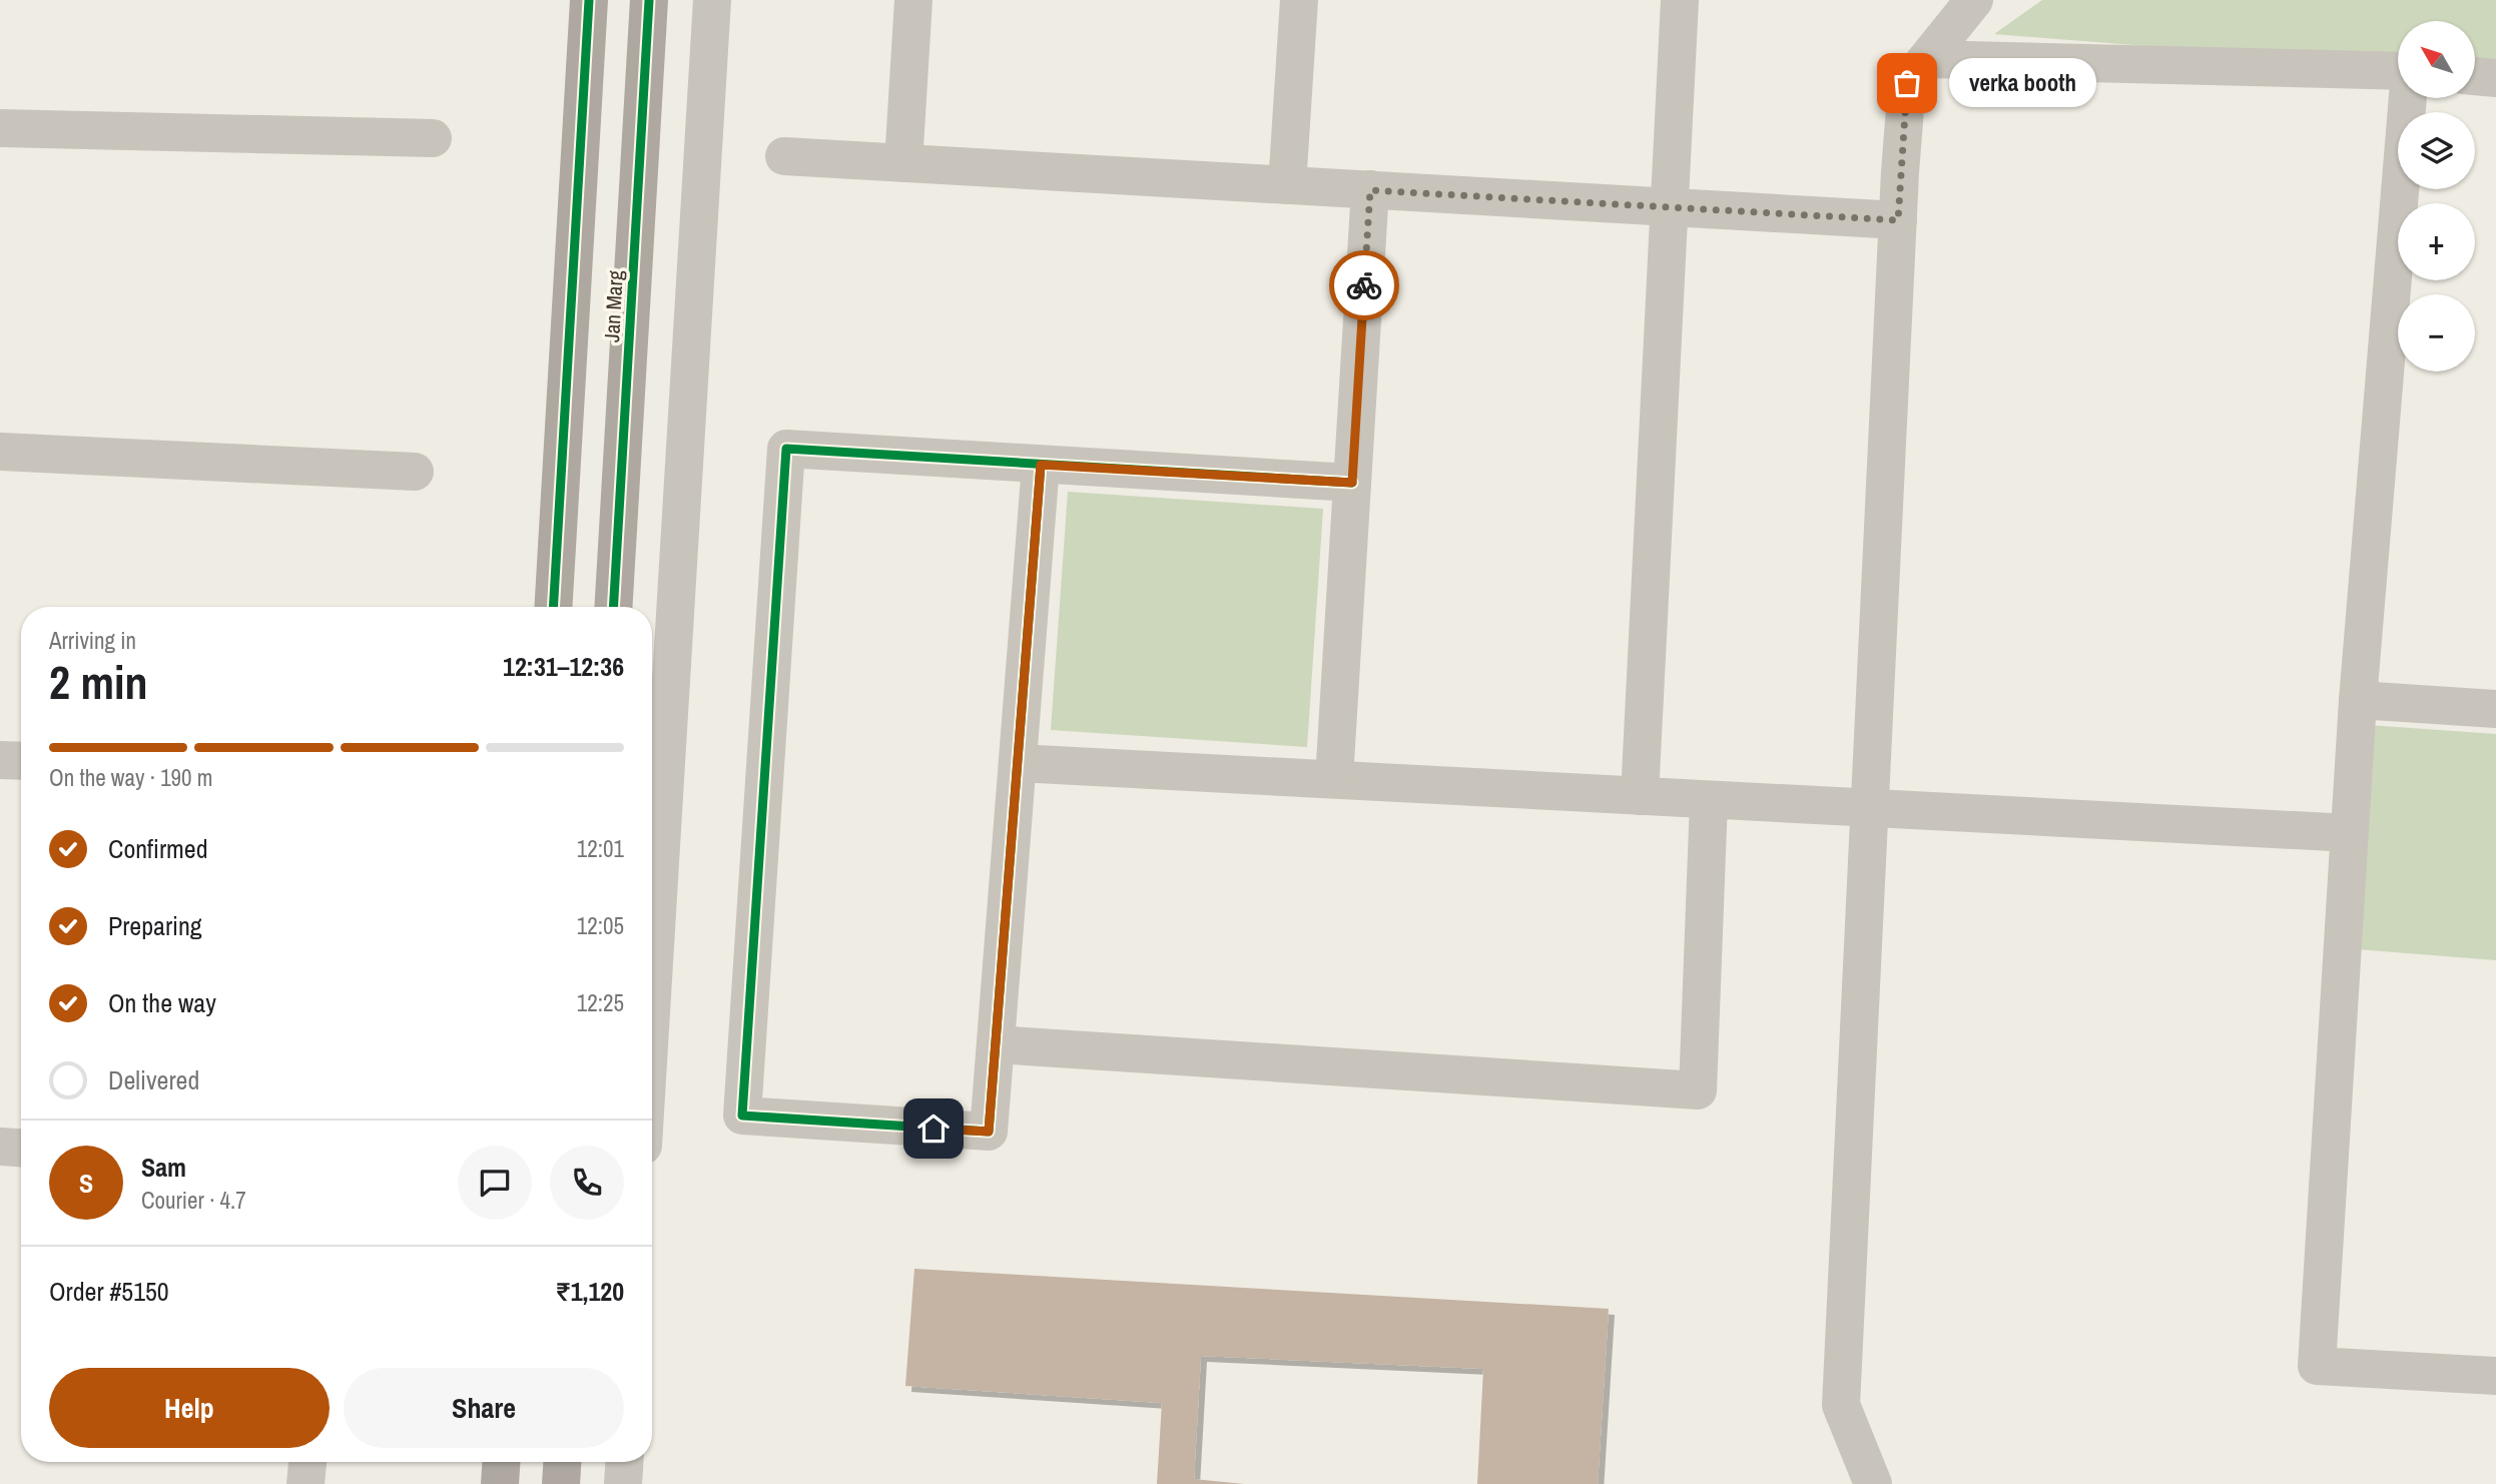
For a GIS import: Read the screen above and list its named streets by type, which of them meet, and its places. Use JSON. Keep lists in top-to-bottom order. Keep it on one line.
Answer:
{"streets":{"main road":["Jan Marg"]},"places":["verka booth"],"north":"top left","page":{"map_buttons":["+","−"],"bubble":"verka booth","heading":["2 min","Arriving in","12:31–12:36"],"panel":["Sam","Courier · 4.7","Order #5150","₹1,120"],"bar":"On the way · 190 m","list":[["Confirmed","12:01"],["Preparing","12:05"],["On the way","12:25"],"Delivered"],"round":"S","buttons":["Help","Share"]}}
